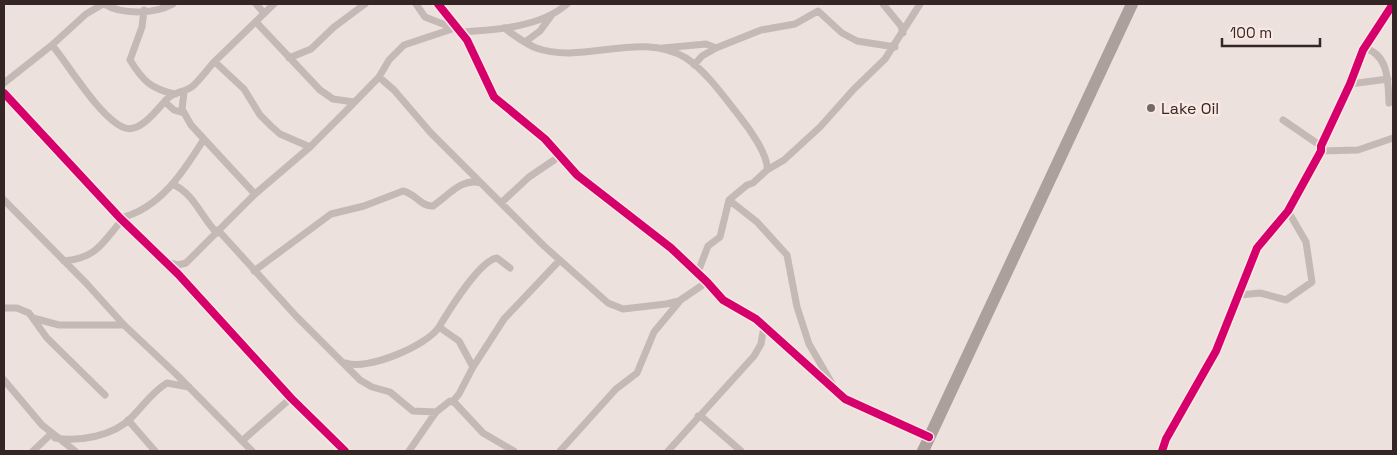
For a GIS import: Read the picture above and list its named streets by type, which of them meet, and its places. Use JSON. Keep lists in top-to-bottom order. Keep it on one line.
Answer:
{"places":["Lake Oil"],"scale_bar":"100 m"}
